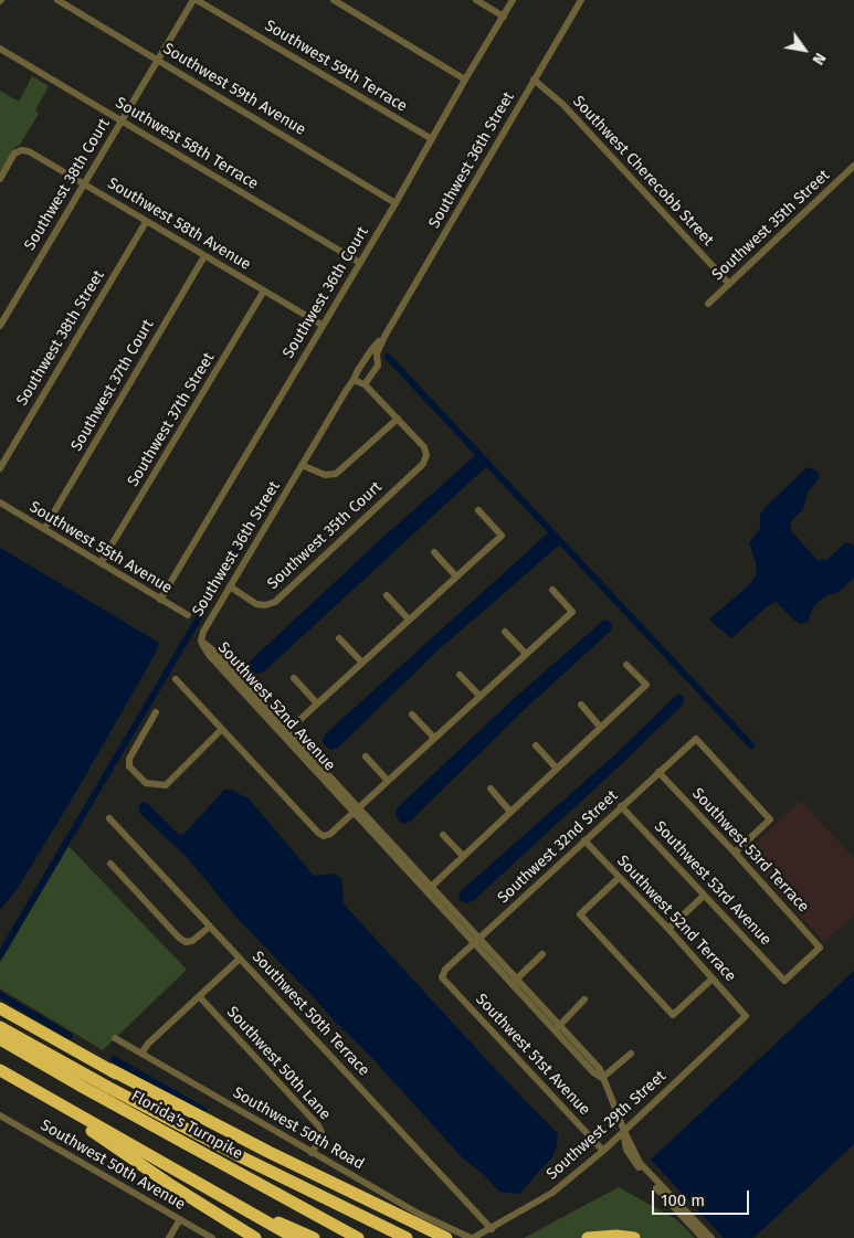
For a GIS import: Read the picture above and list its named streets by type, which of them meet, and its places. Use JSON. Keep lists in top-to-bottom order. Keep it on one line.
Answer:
{"streets":{"highway":["Florida's Turnpike"],"street":["Southwest 59th Terrace","Southwest 59th Avenue","Southwest 58th Terrace","Southwest 36th Street","Southwest Cherecobb Street","Southwest 38th Court","Southwest 58th Avenue","Southwest 35th Street","Southwest 36th Court","Southwest 38th Street","Southwest 37th Court","Southwest 37th Street","Southwest 35th Court","Southwest 55th Avenue","Southwest 52nd Avenue","Southwest 32nd Street","Southwest 53rd Terrace","Southwest 53rd Avenue","Southwest 52nd Terrace","Southwest 50th Terrace","Southwest 51st Avenue","Southwest 50th Lane","Southwest 29th Street","Southwest 50th Road","Southwest 50th Avenue"]},"crossings":[["Southwest 59th Terrace","Southwest 38th Court"],["Southwest 59th Terrace","Southwest 36th Court"],["Southwest 59th Avenue","Southwest 38th Court"],["Southwest 59th Avenue","Southwest 36th Court"],["Southwest 58th Terrace","Southwest 38th Court"],["Southwest 58th Terrace","Southwest 36th Court"],["Southwest 36th Street","Southwest Cherecobb Street"],["Southwest 36th Street","Southwest 35th Court"],["Southwest 36th Street","Southwest 52nd Avenue"],["Southwest Cherecobb Street","Southwest 35th Street"],["Southwest 38th Court","Southwest 58th Avenue"],["Southwest 58th Avenue","Southwest 36th Court"],["Southwest 58th Avenue","Southwest 38th Street"],["Southwest 58th Avenue","Southwest 37th Court"],["Southwest 58th Avenue","Southwest 37th Street"],["Southwest 36th Court","Southwest 55th Avenue"],["Southwest 37th Court","Southwest 55th Avenue"],["Southwest 37th Street","Southwest 55th Avenue"],["Southwest 52nd Avenue","Southwest 32nd Street"],["Southwest 52nd Avenue","Southwest 29th Street"],["Southwest 32nd Street","Southwest 53rd Terrace"],["Southwest 32nd Street","Southwest 53rd Avenue"],["Southwest 32nd Street","Southwest 52nd Terrace"],["Southwest 32nd Street","Southwest 51st Avenue"],["Southwest 53rd Terrace","Southwest 53rd Avenue"],["Southwest 52nd Terrace","Southwest 29th Street"],["Southwest 50th Terrace","Southwest 29th Street"],["Southwest 51st Avenue","Southwest 29th Street"],["Southwest 50th Lane","Southwest 50th Road"],["Southwest 29th Street","Southwest 50th Road"]],"scale_bar":"100 m","north":"bottom right"}
